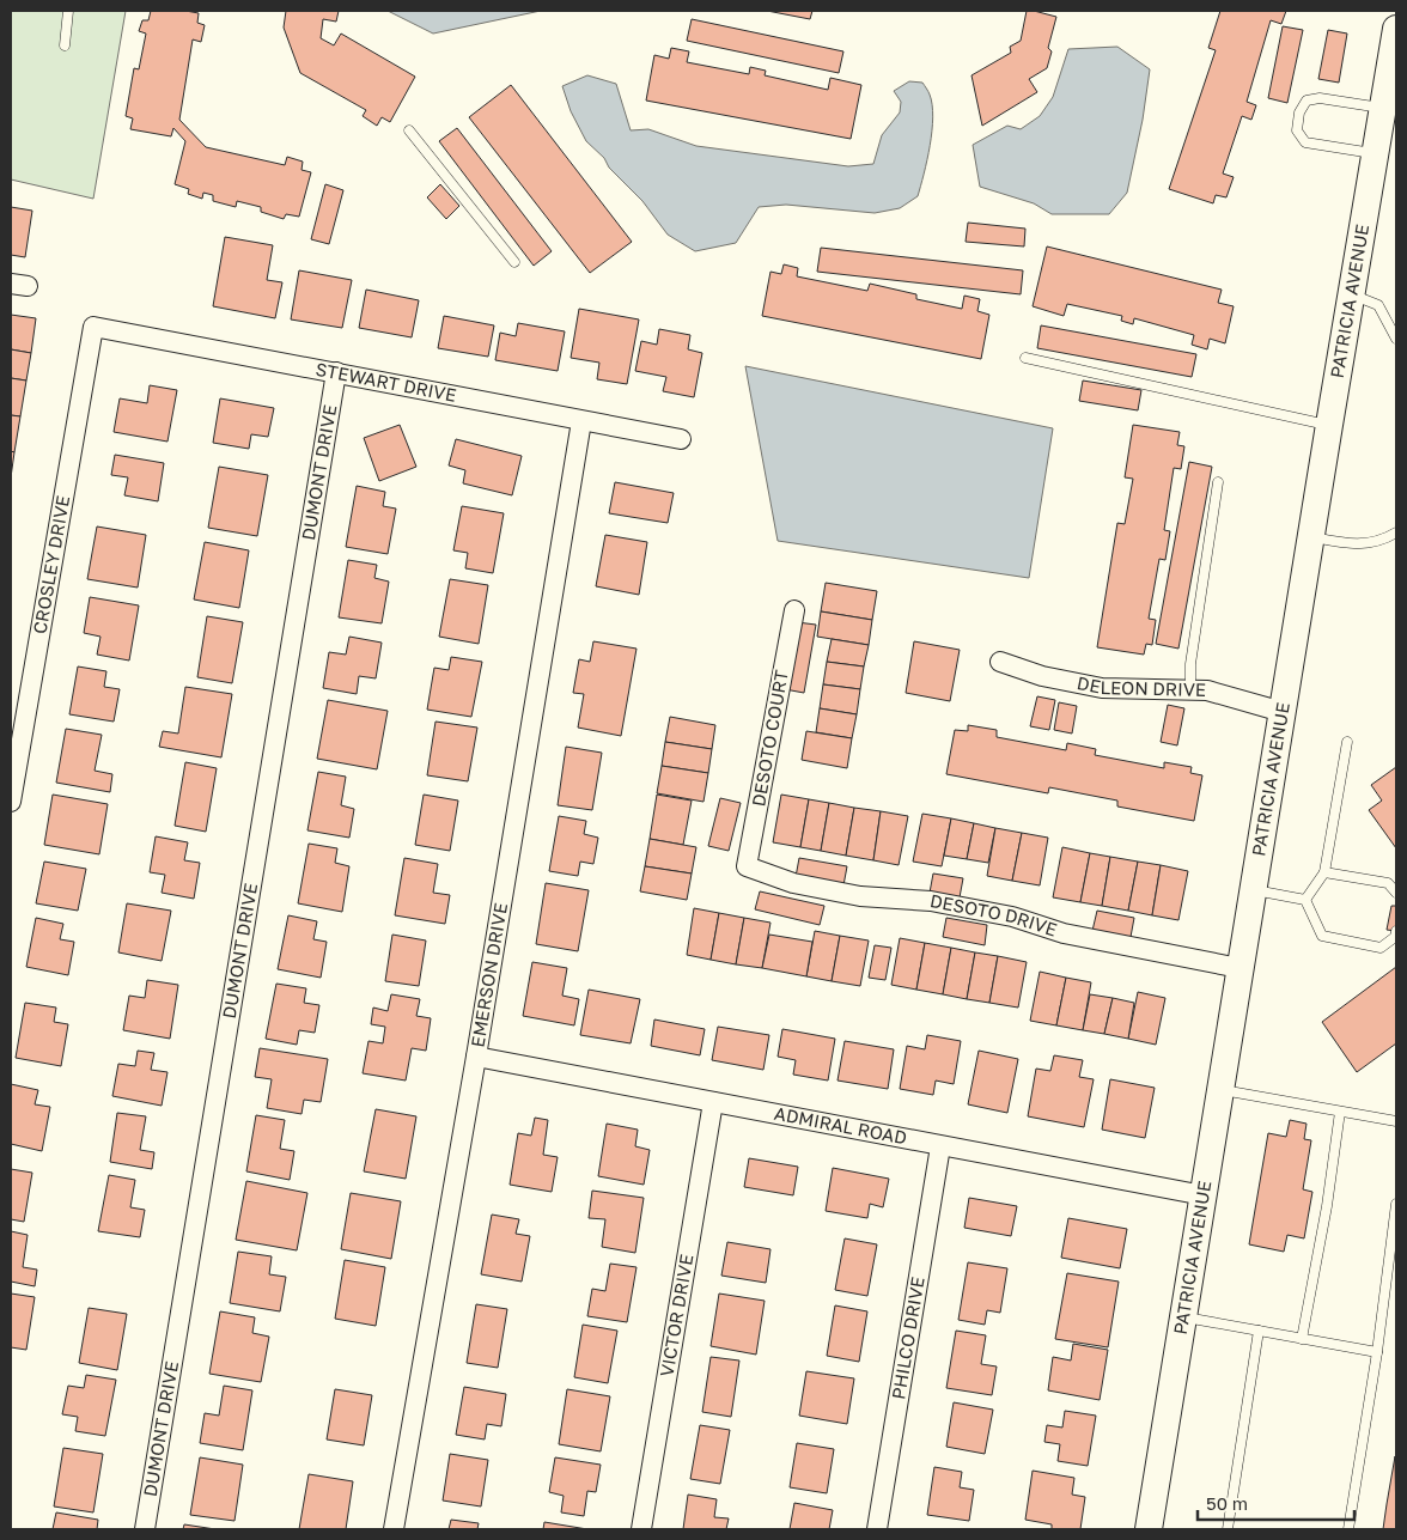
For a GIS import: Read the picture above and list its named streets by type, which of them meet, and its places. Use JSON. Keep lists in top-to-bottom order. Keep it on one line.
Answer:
{"streets":{"street":["PATRICIA AVENUE","STEWART DRIVE","DUMONT DRIVE","CROSLEY DRIVE","DELEON DRIVE","DESOTO COURT","DESOTO DRIVE","EMERSON DRIVE","ADMIRAL ROAD","VICTOR DRIVE","PHILCO DRIVE"]},"crossings":[["PATRICIA AVENUE","DELEON DRIVE"],["PATRICIA AVENUE","DESOTO DRIVE"],["PATRICIA AVENUE","ADMIRAL ROAD"],["STEWART DRIVE","DUMONT DRIVE"],["STEWART DRIVE","CROSLEY DRIVE"],["STEWART DRIVE","EMERSON DRIVE"],["DESOTO COURT","DESOTO DRIVE"],["EMERSON DRIVE","ADMIRAL ROAD"],["ADMIRAL ROAD","VICTOR DRIVE"],["ADMIRAL ROAD","PHILCO DRIVE"]],"scale_bar":"50 m"}
